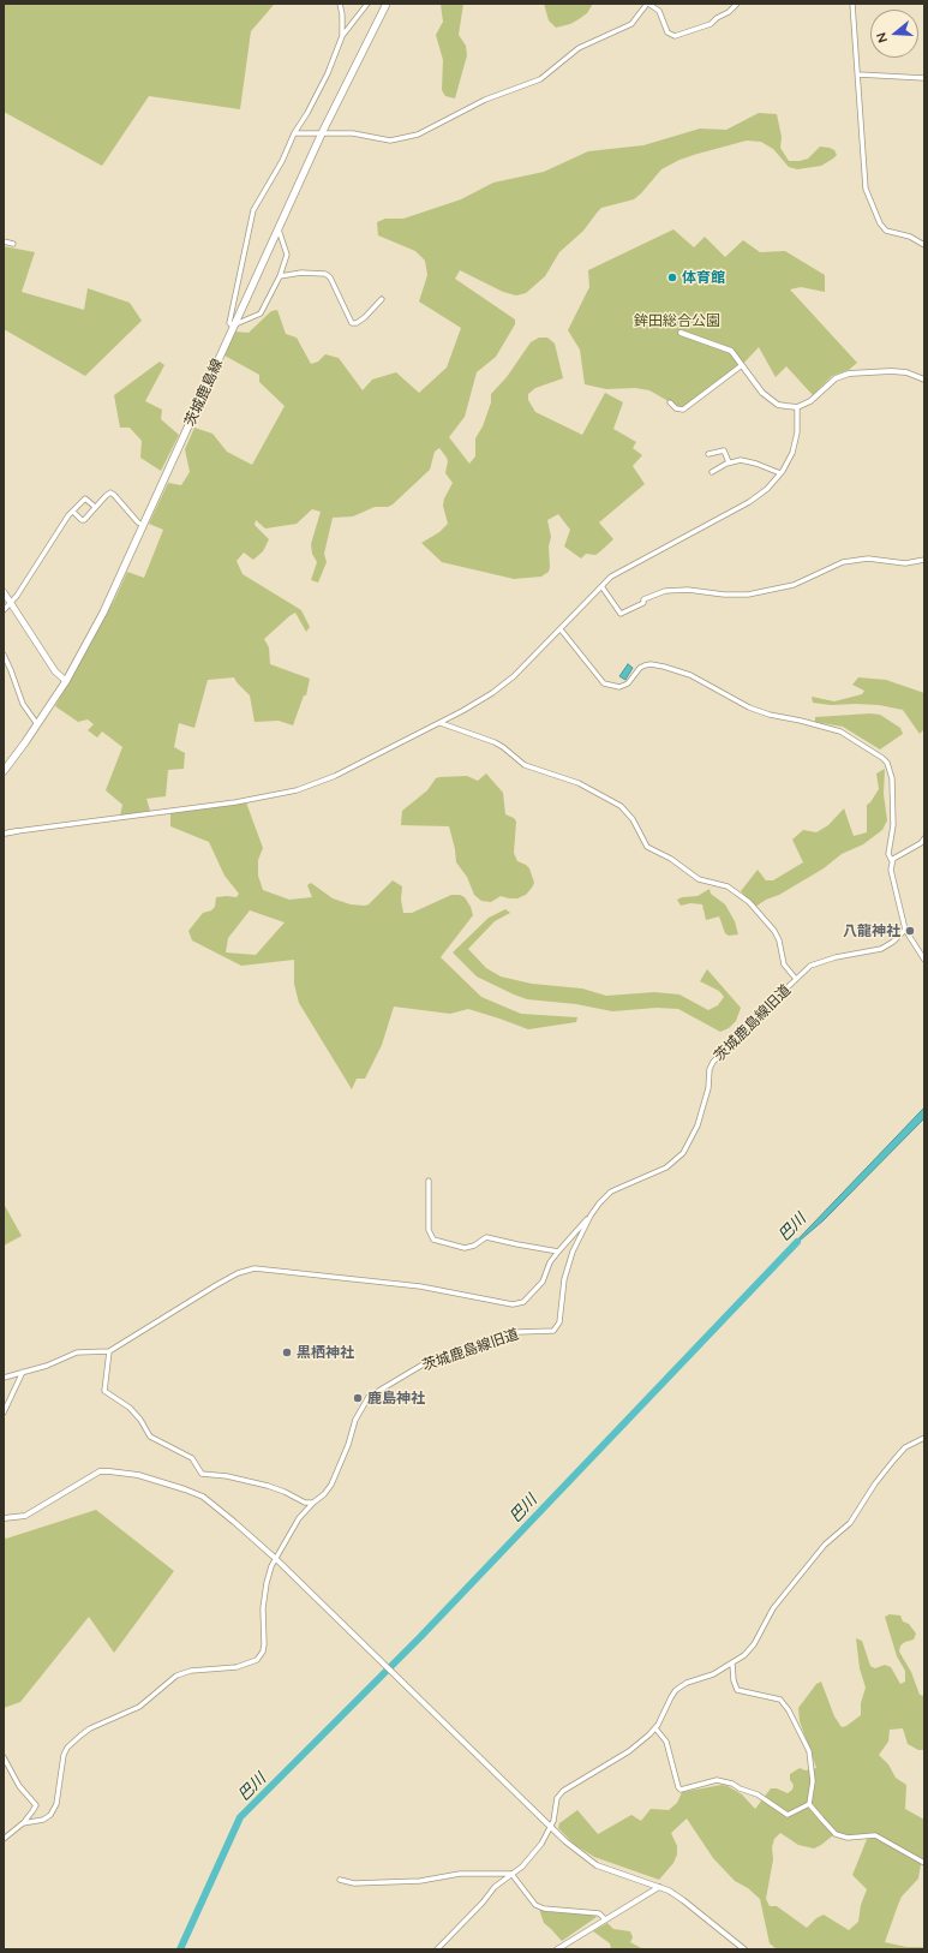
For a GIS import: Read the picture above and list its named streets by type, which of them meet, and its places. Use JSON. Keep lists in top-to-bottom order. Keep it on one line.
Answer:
{"streets":{"main road":["茨城鹿島線"],"street":["茨城鹿島線旧道"]},"water":["巴川"],"parks":["鉾田総合公園"],"places":["体育館","八龍神社","黒栖神社","鹿島神社"],"north":"left"}
